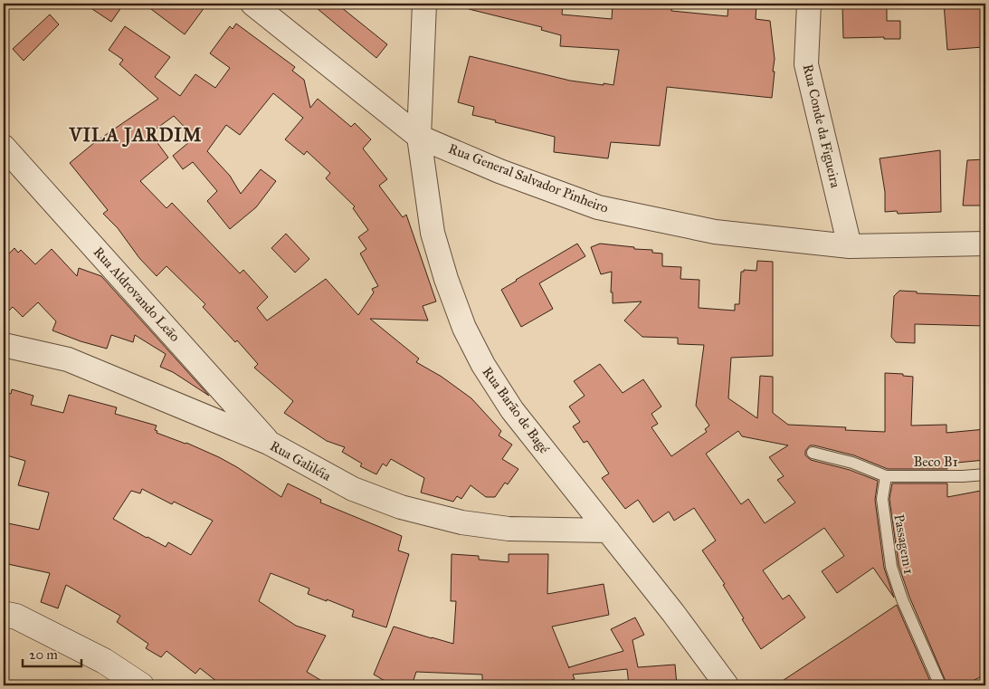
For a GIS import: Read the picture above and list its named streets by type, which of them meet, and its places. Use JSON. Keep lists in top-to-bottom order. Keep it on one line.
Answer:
{"streets":{"street":["Rua Conde da Figueira","Rua General Salvador Pinheiro","Rua Aldrovando Leão","Rua Barão de Bagé","Rua Galiléia"],"lane":["Beco B1","Passagem 1"]},"crossings":[["Rua Conde da Figueira","Rua General Salvador Pinheiro"],["Rua General Salvador Pinheiro","Rua Barão de Bagé"],["Rua Aldrovando Leão","Rua Galiléia"],["Rua Barão de Bagé","Rua Galiléia"],["Beco B1","Passagem 1"]],"districts":["VILA JARDIM"],"scale_bar":"20 m"}
